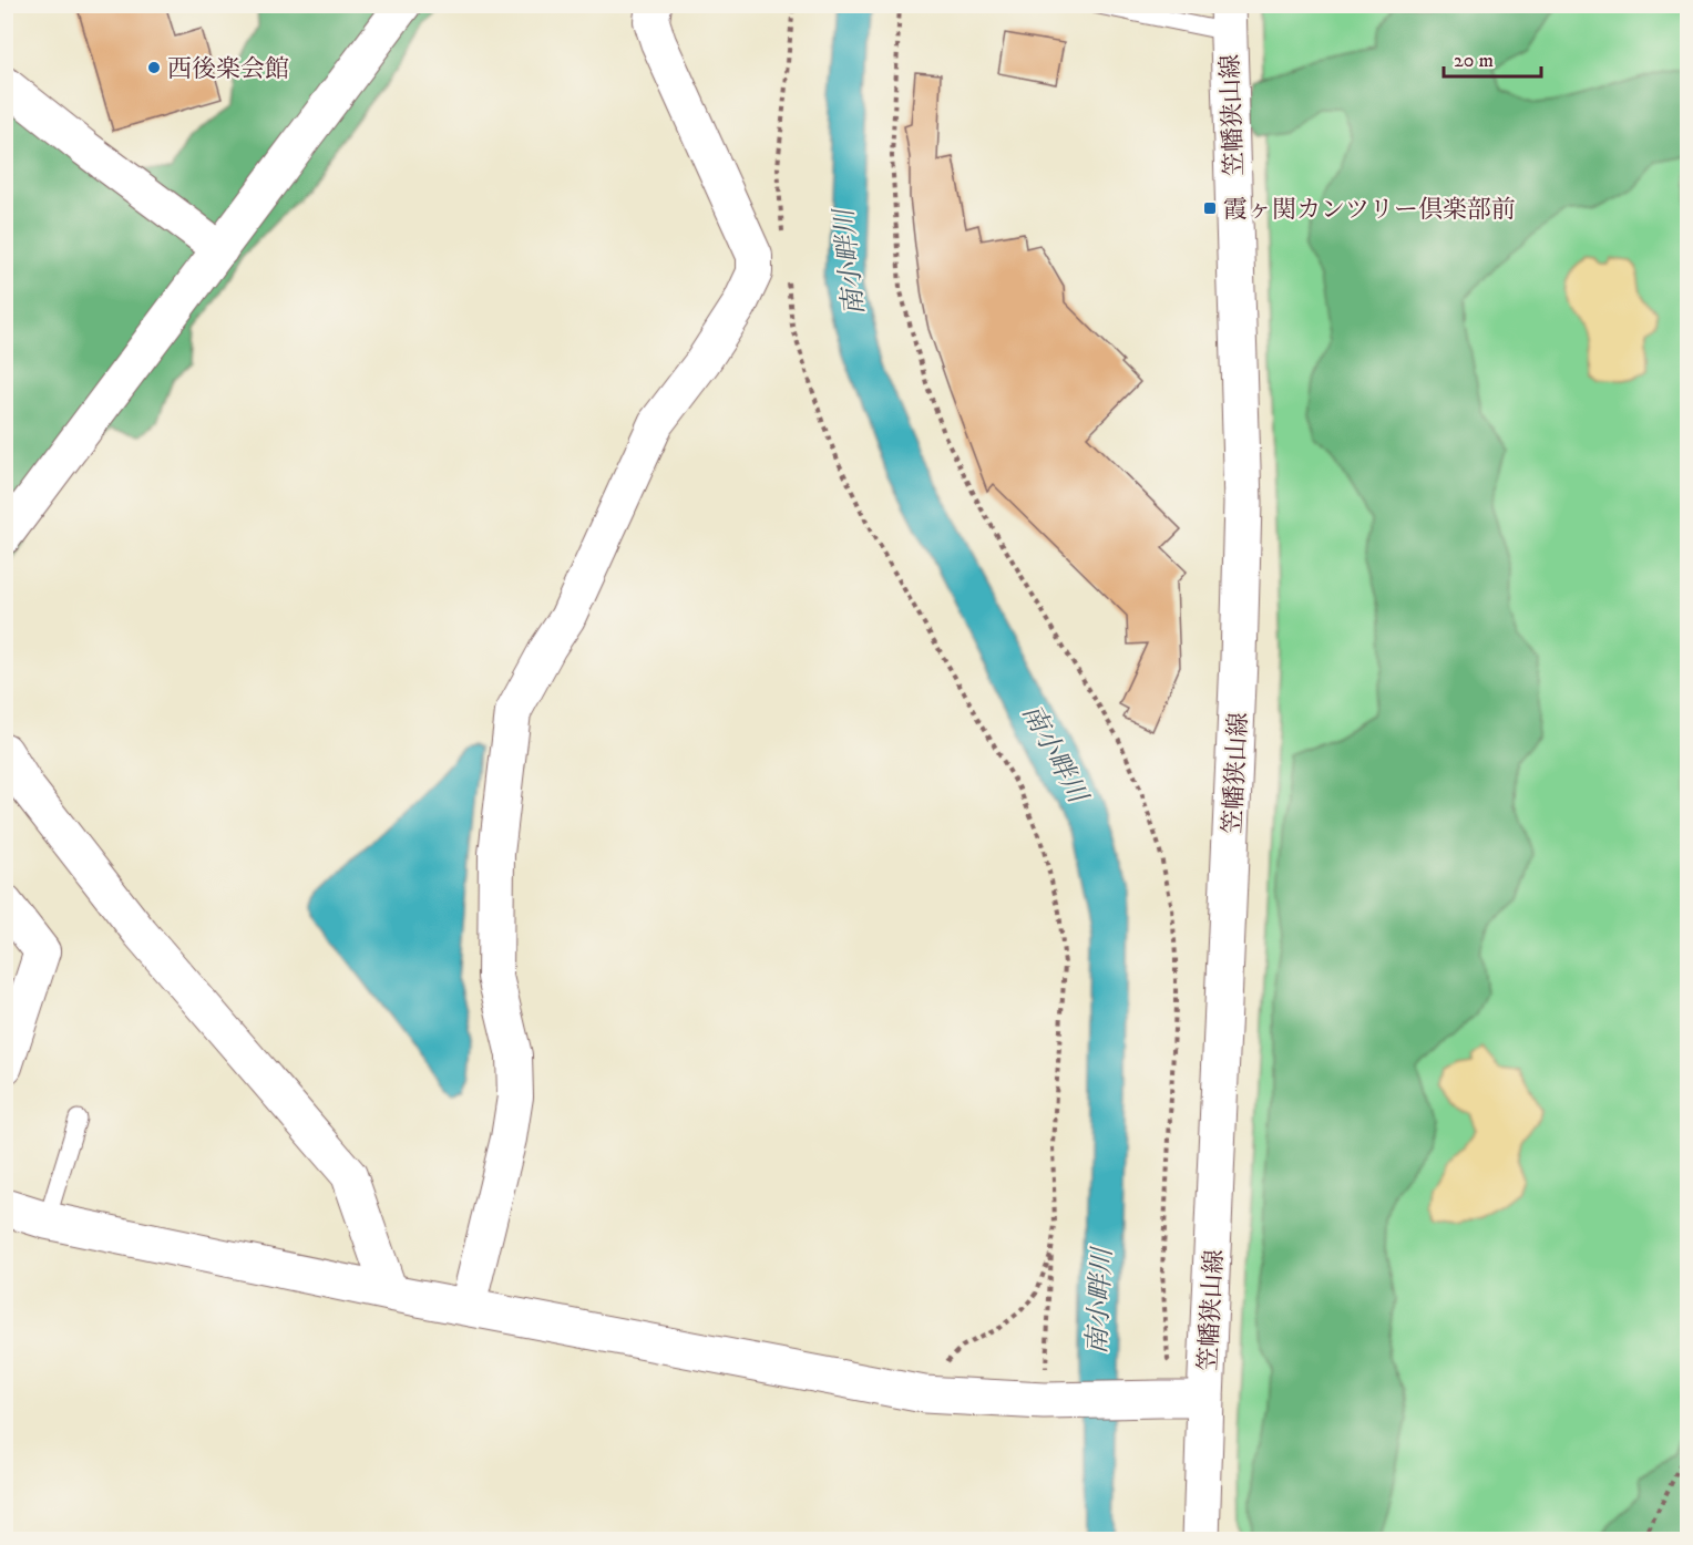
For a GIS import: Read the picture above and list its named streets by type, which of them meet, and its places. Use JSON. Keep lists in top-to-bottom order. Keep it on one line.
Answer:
{"streets":{"main road":["笠幡狭山線"]},"water":["南小畔川"],"places":{"other":["西後楽会館"],"transit":["霞ヶ関カンツリー倶楽部前"]},"scale_bar":"20 m"}
